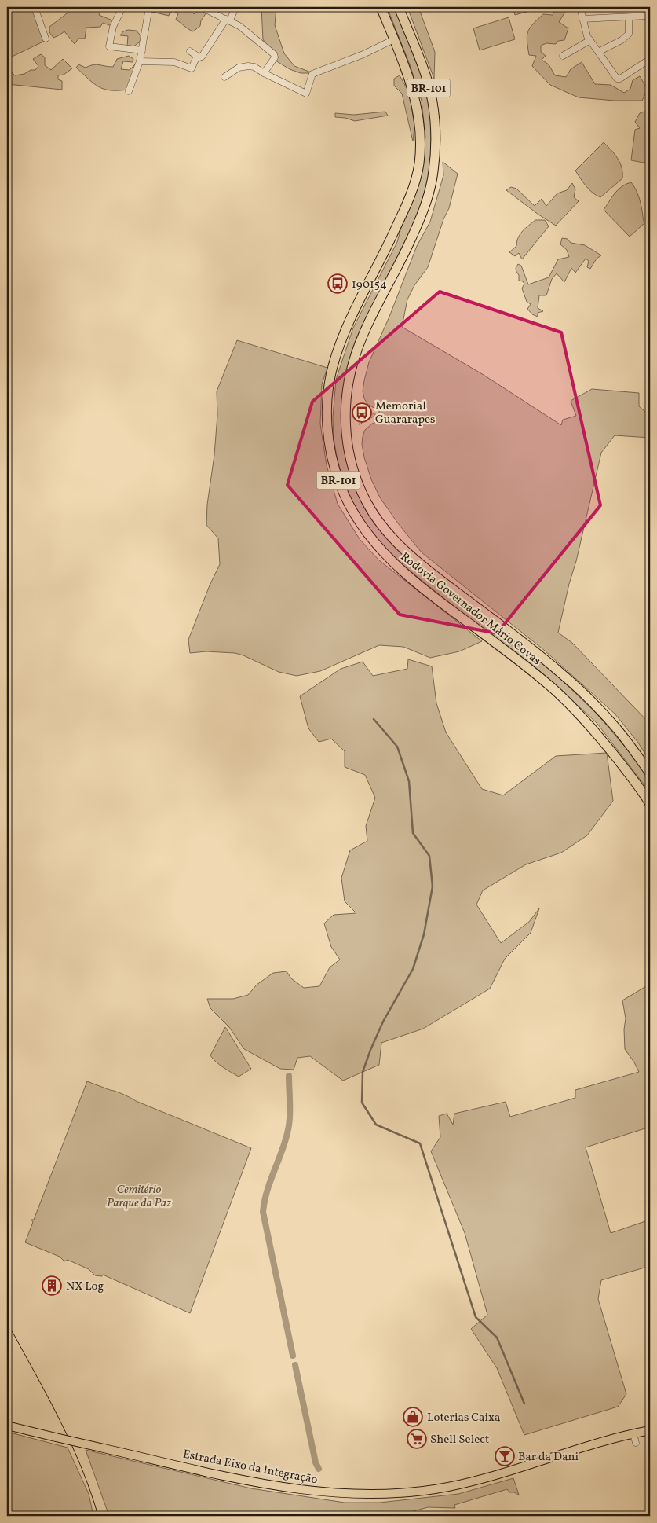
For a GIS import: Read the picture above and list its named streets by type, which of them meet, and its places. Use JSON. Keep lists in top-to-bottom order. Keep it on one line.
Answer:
{"streets":{"highway":["BR-101","Rodovia Governador Mário Covas"],"main road":["Estrada Eixo da Integração"]},"parks":["Cemitério Parque da Paz"],"places":{"bus stop":["190154","Memorial Guararapes"],"building":["NX Log"],"shop":["Loterias Caixa"],"supermarket":["Shell Select"],"bar":["Bar da Dani"]}}
